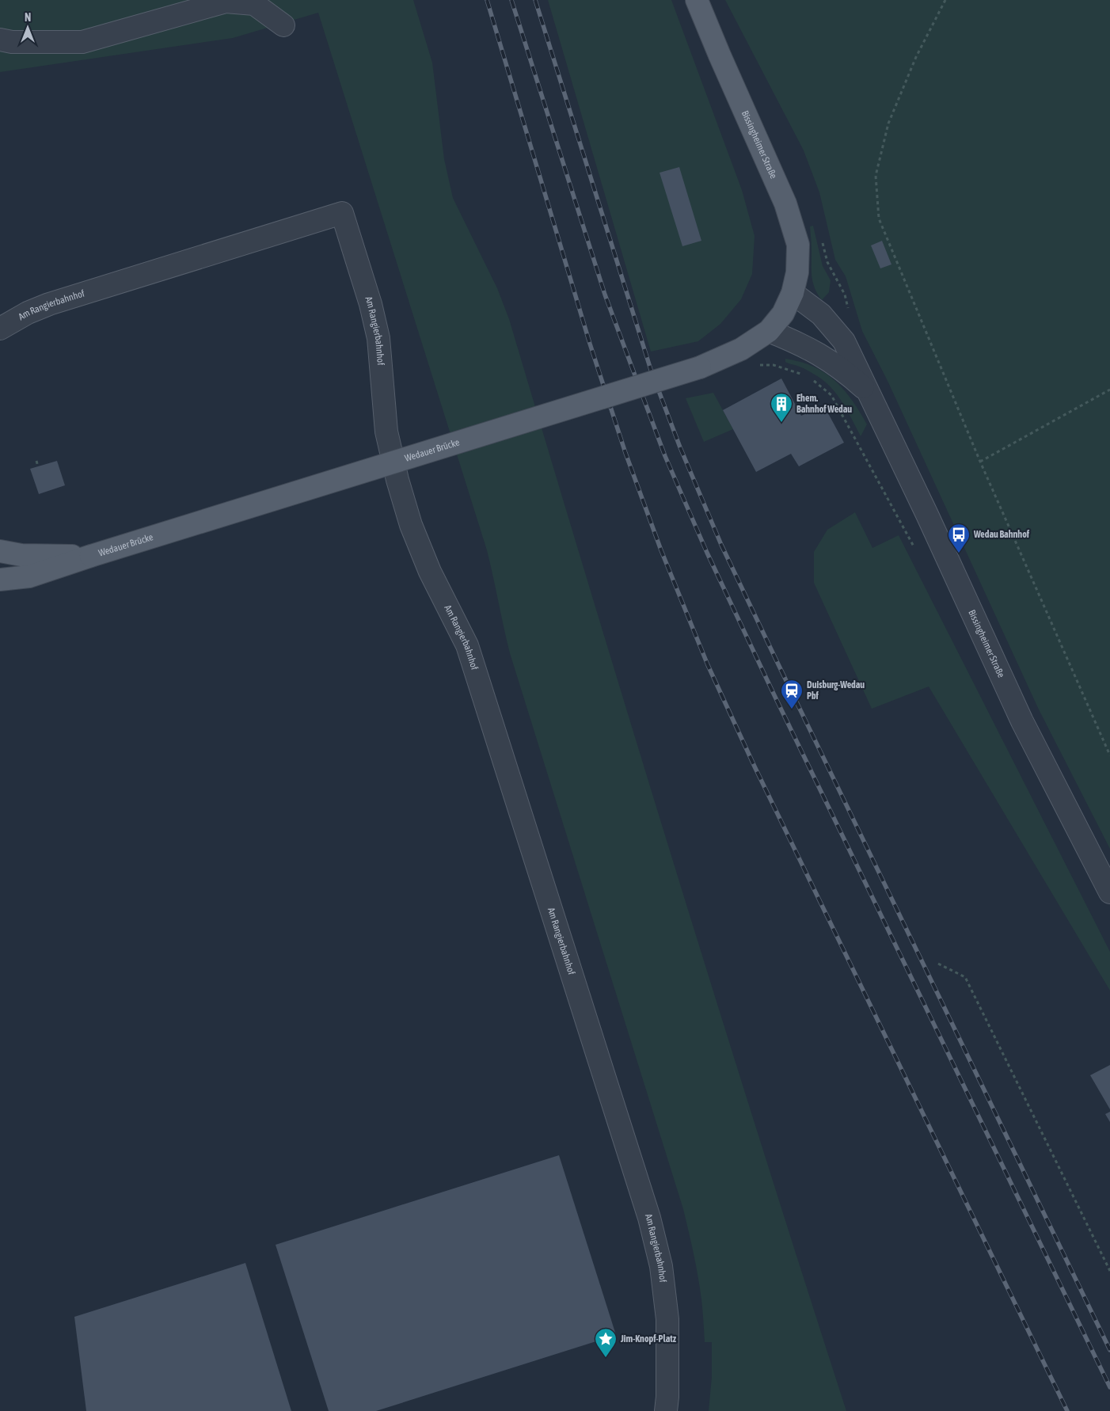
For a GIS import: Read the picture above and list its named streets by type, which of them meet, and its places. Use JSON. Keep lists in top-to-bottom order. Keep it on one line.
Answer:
{"streets":{"main road":["Bissingheimer Straße","Wedauer Brücke"],"street":["Am Rangierbahnhof"]},"crossings":[["Bissingheimer Straße","Wedauer Brücke"]],"places":{"building":["Ehem. Bahnhof Wedau"],"bus stop":["Wedau Bahnhof"],"station":["Duisburg-Wedau Pbf"],"place":["Jim-Knopf-Platz"]},"north":"top"}
